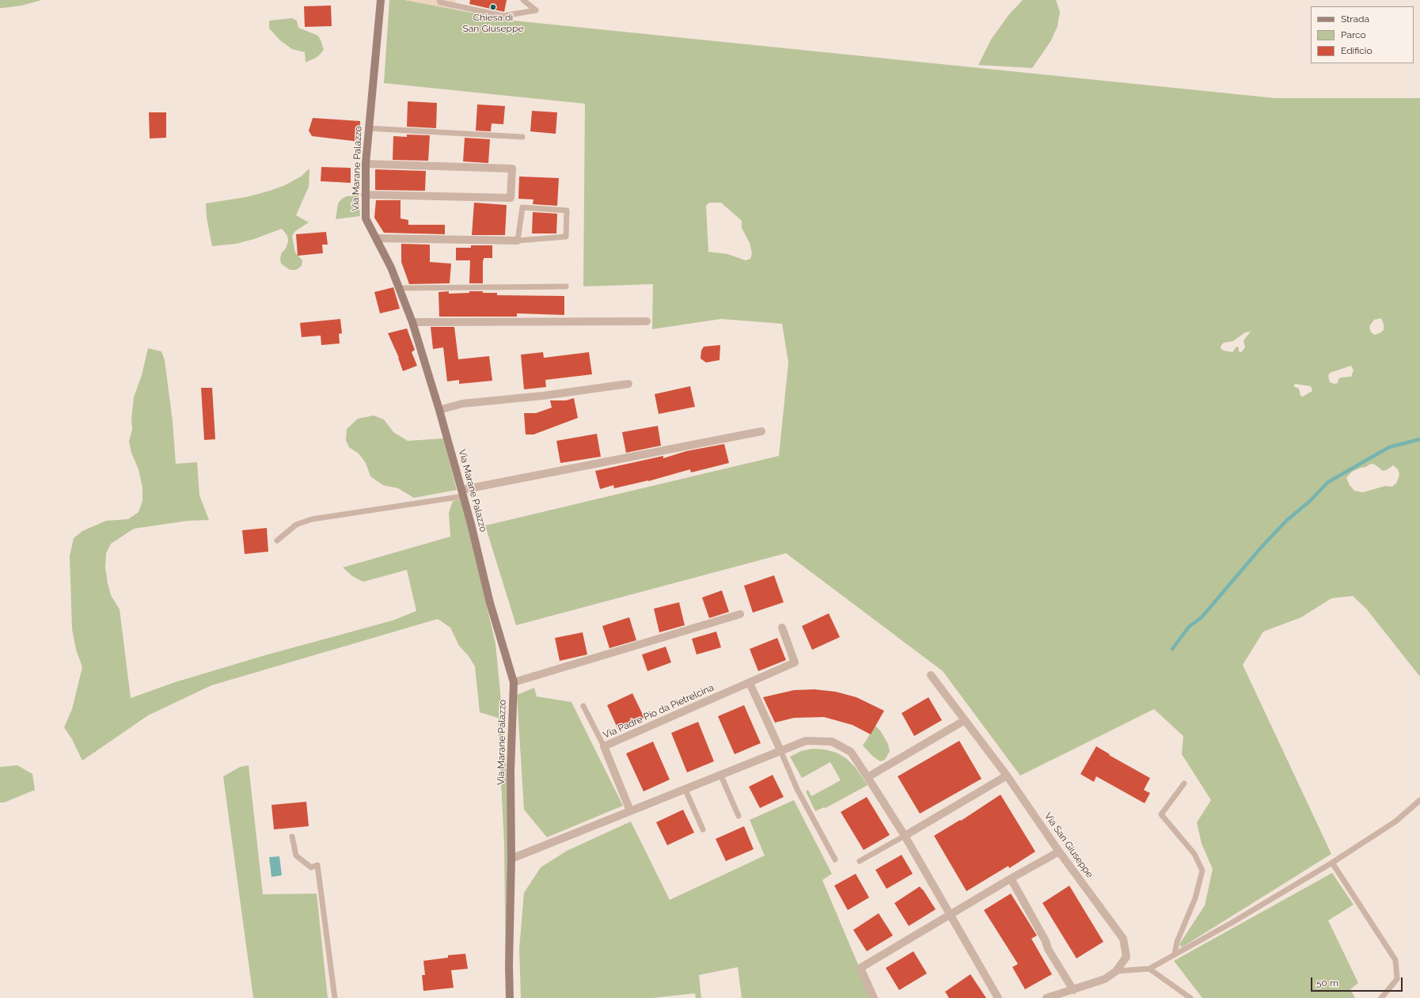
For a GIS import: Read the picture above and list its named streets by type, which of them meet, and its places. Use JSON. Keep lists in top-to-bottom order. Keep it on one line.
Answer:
{"streets":{"main road":["Via Marane Palazzo"],"street":["Via Padre Pio da Pietrelcina","Via San Giuseppe"]},"places":["Chiesa di San Giuseppe"],"legend":["Strada","Parco","Edificio"],"scale_bar":"50 m"}
